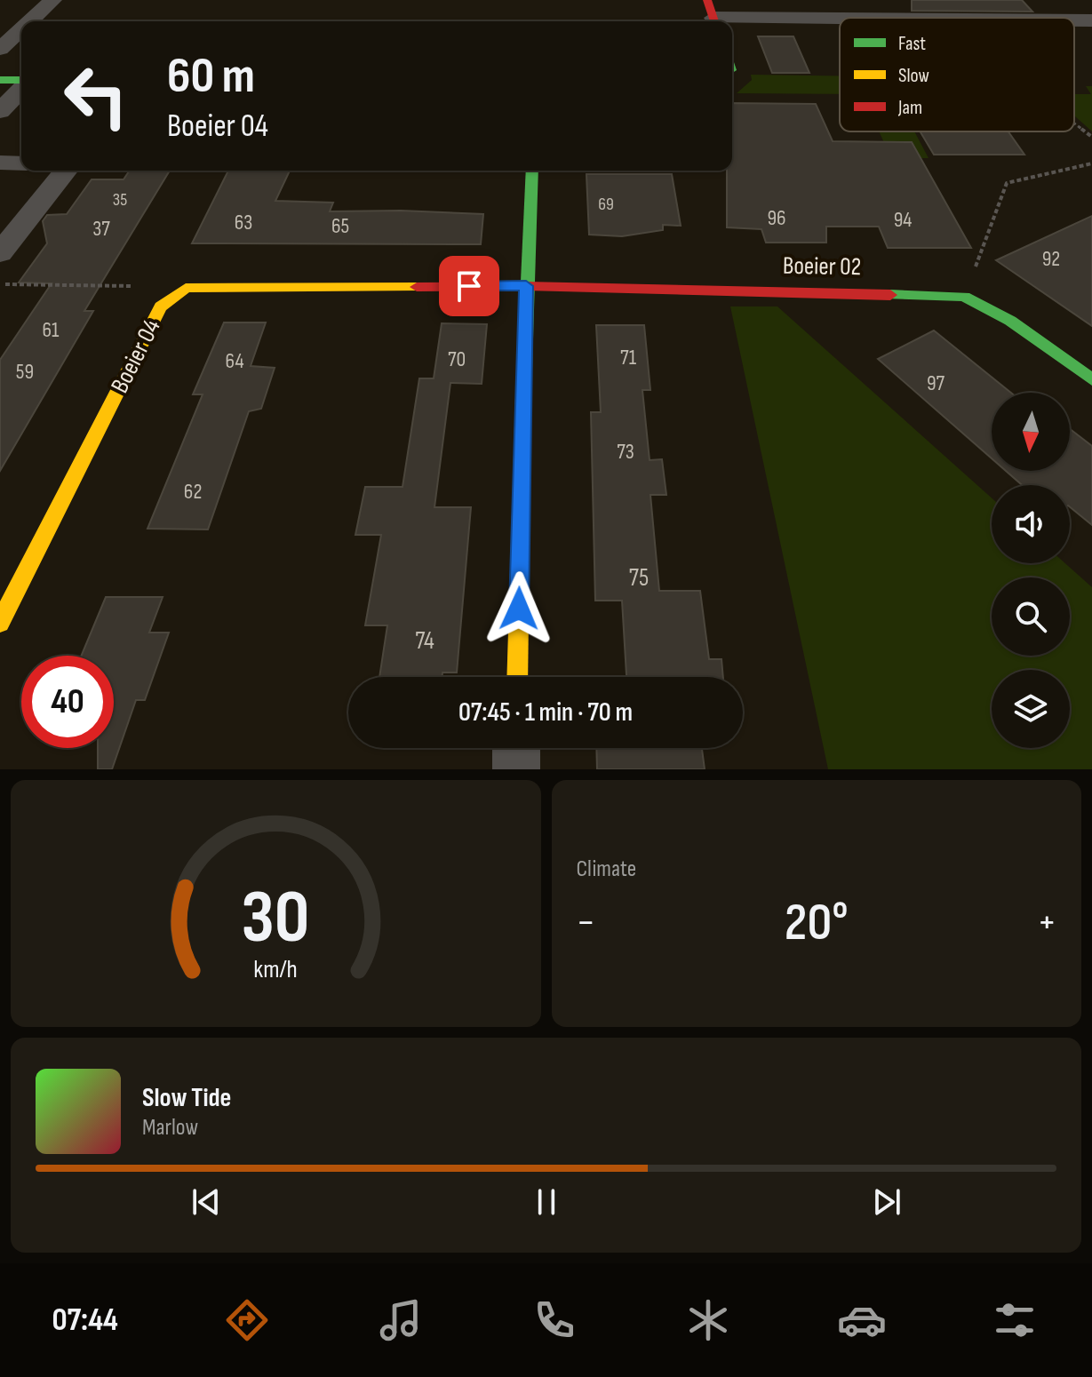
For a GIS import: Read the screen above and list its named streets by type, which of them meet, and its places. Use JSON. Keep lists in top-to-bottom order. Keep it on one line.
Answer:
{"streets":{"street":["Boeier 02","Boeier 04"]},"house_numbers":["35","69","96","94","63","65","37","92","61","71","70","64","59","97","73","62","75","74"],"legend":["Fast","Slow","Jam"],"north":"bottom","page":{"turn":["60 m","Boeier 04"],"limit":"40","trip":"07:45 · 1 min · 70 m","tile":"Climate","heat":["−","20°","+"],"song":["Slow Tide","Marlow"],"tabs":"07:44","gauge":["30","km/h"]}}
